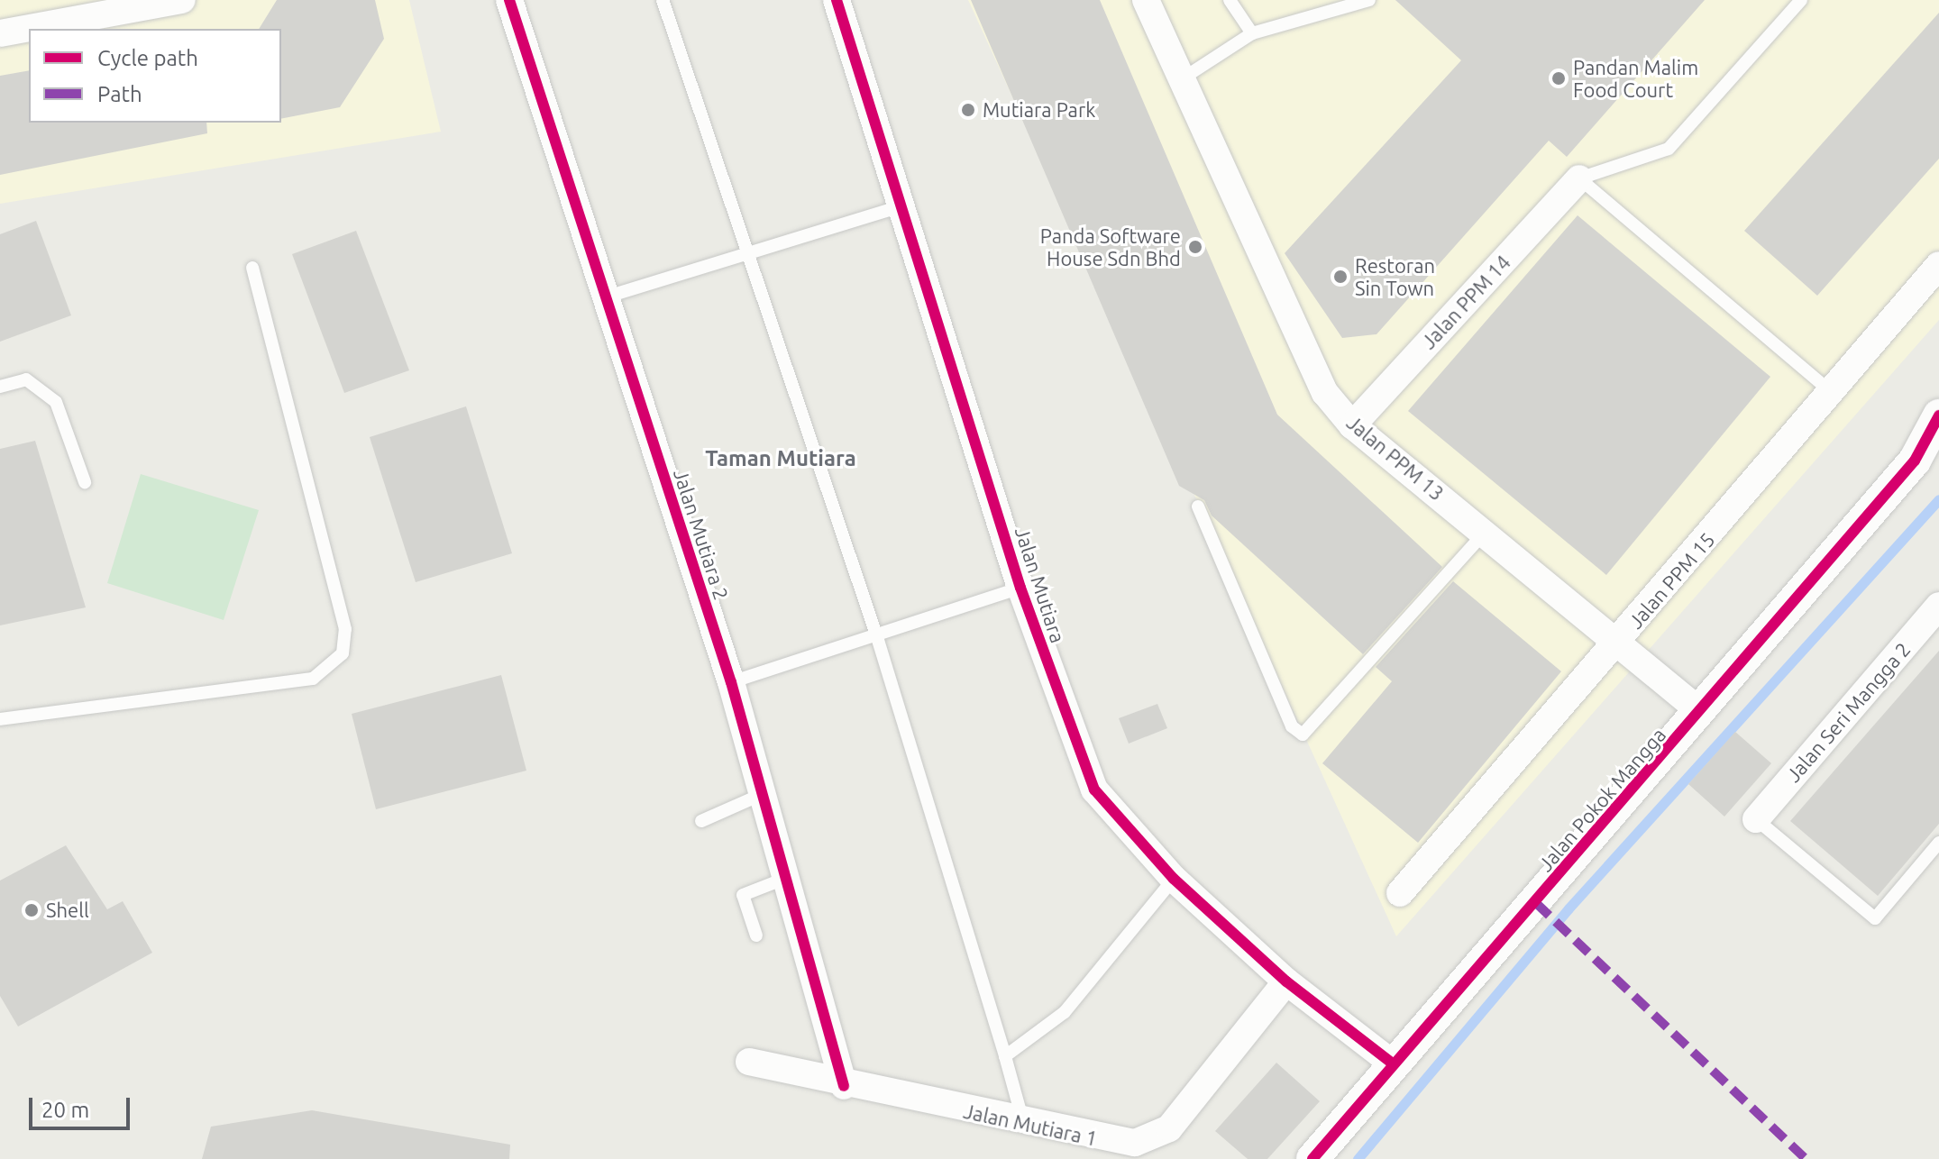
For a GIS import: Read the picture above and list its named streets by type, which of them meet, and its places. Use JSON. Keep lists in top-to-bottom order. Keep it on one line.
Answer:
{"streets":{"street":["Jalan PPM 14","Jalan PPM 13","Jalan Mutiara 2","Jalan PPM 15","Jalan Mutiara","Jalan Seri Mangga 2","Jalan Pokok Mangga","Jalan Mutiara 1"]},"crossings":[["Jalan PPM 14","Jalan PPM 13"],["Jalan PPM 13","Jalan PPM 15"],["Jalan PPM 13","Jalan Pokok Mangga"],["Jalan Mutiara 2","Jalan Mutiara 1"],["Jalan Mutiara","Jalan Pokok Mangga"],["Jalan Mutiara","Jalan Mutiara 1"]],"districts":["Taman Mutiara"],"places":["Pandan Malim Food Court","Mutiara Park","Panda Software House Sdn Bhd","Restoran Sin Town","Shell"],"legend":["Cycle path","Path"],"scale_bar":"20 m"}
